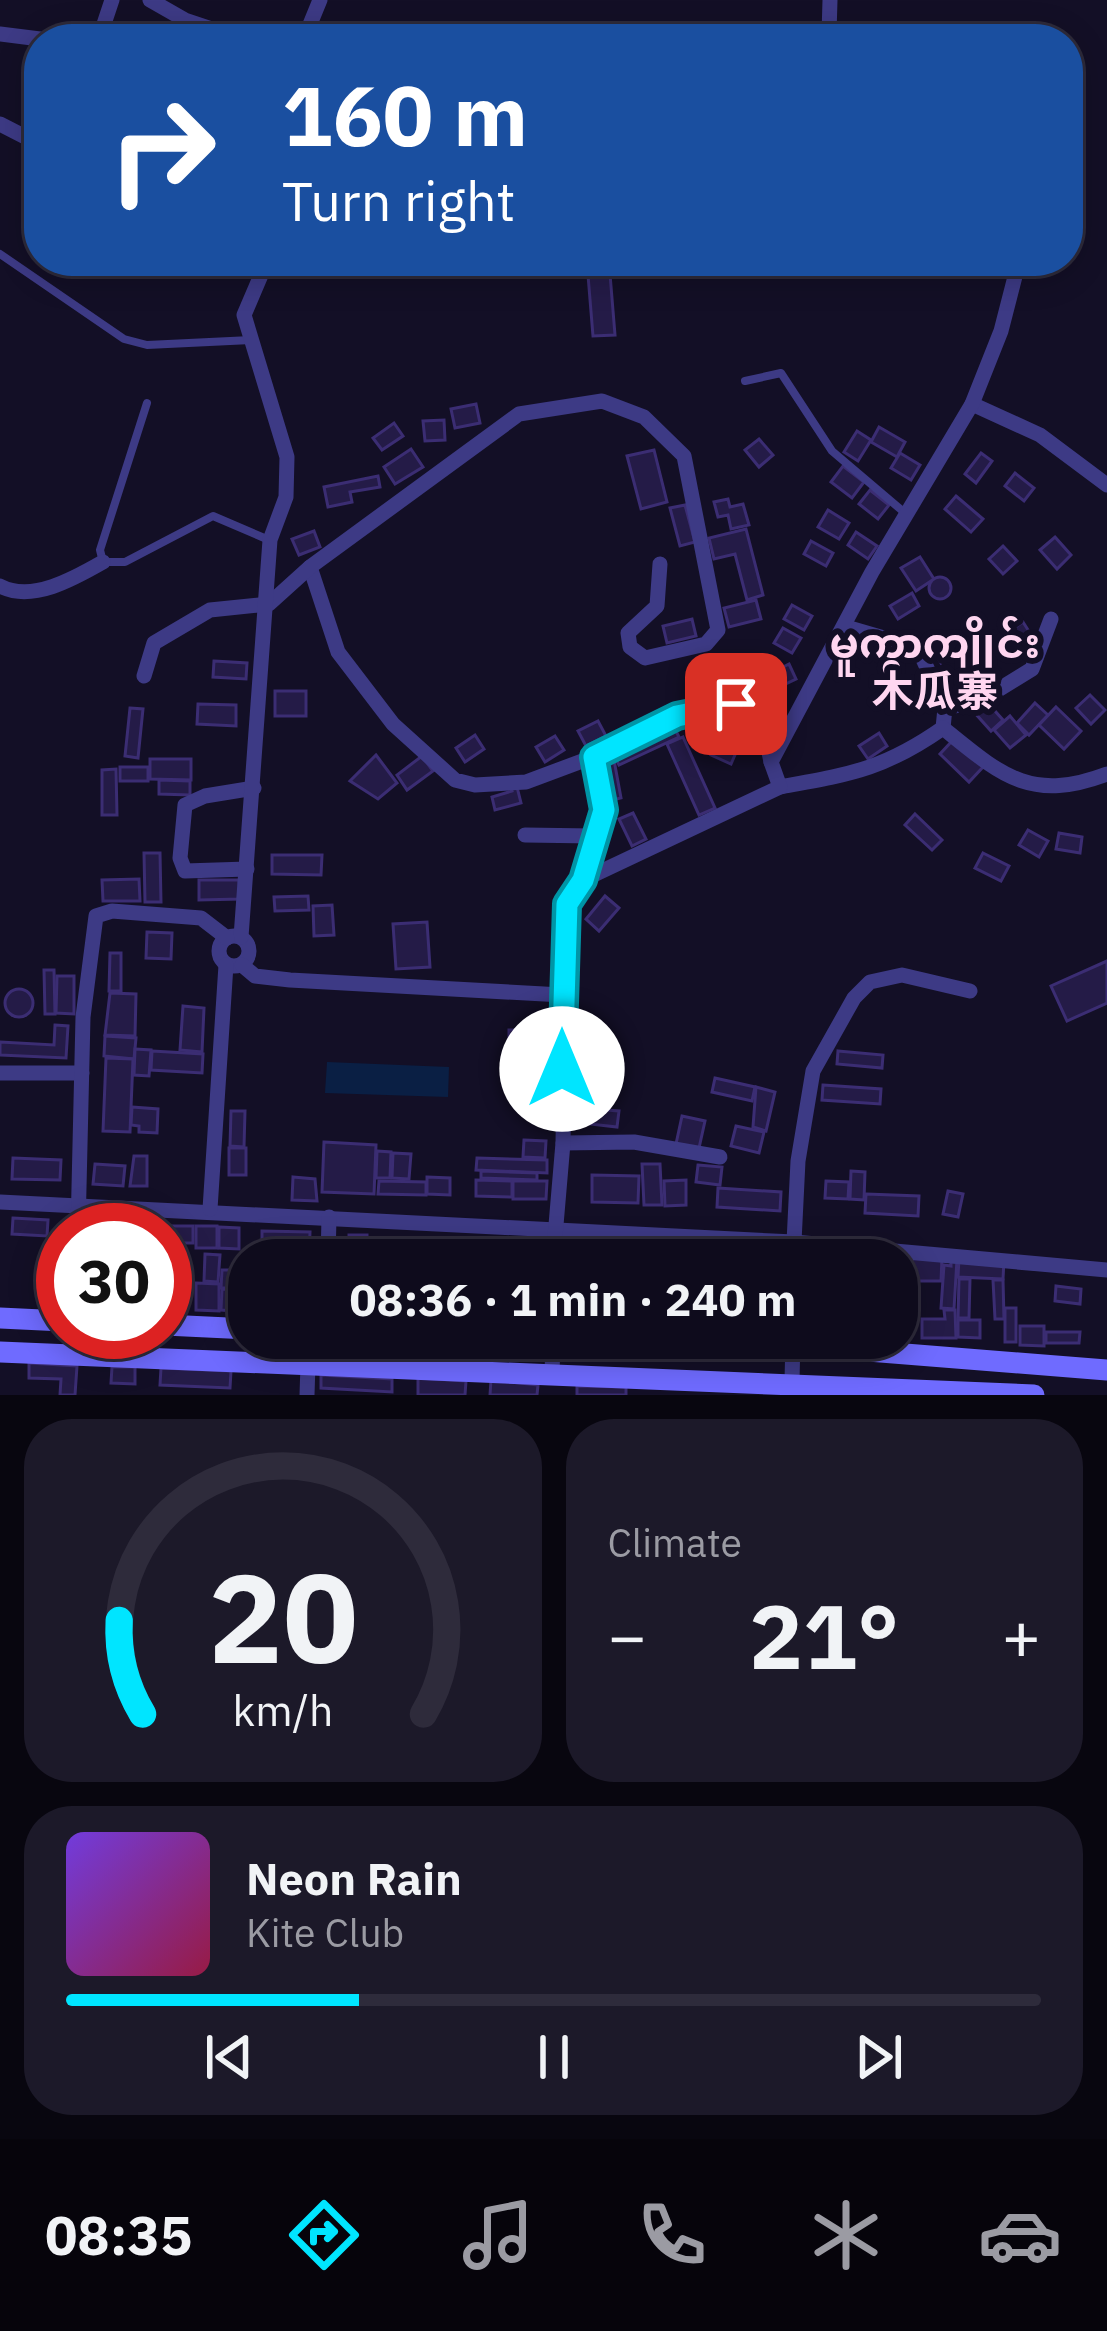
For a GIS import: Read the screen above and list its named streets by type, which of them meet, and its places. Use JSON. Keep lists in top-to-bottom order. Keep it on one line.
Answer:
{"districts":["မူကွာကျိုင်း 木瓜寨"],"page":{"turn":["160 m","Turn right"],"limit":"30","trip":"08:36 · 1 min · 240 m","tile":"Climate","heat":["−","21°","+"],"song":["Neon Rain","Kite Club"],"tabs":"08:35","gauge":["20","km/h"]}}
